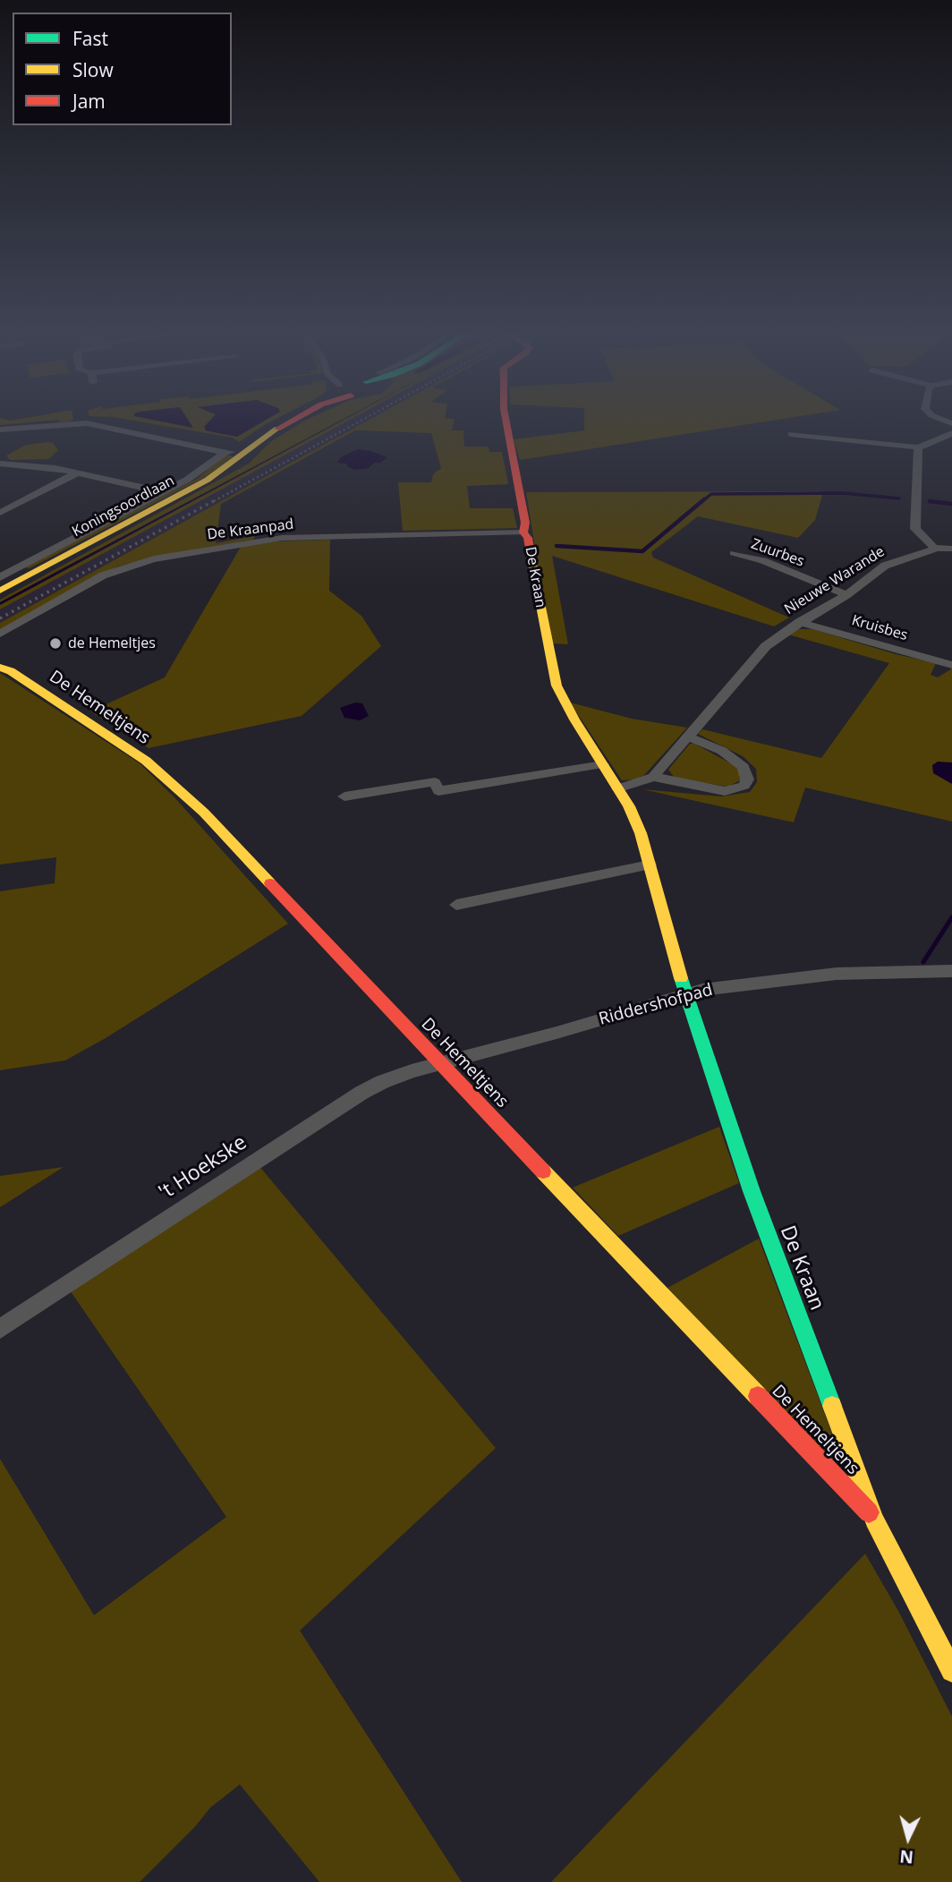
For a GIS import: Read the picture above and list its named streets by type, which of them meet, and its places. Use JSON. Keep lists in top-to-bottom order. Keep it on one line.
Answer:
{"streets":{"street":["Koningsoordlaan","De Kraanpad","Zuurbes","De Kraan","Nieuwe Warande","Kruisbes","De Hemeltjens","Riddershofpad","'t Hoekske"]},"crossings":[["De Kraanpad","De Kraan"],["Zuurbes","Nieuwe Warande"],["De Kraan","De Hemeltjens"],["De Kraan","Riddershofpad"],["Nieuwe Warande","Kruisbes"],["De Hemeltjens","Riddershofpad"],["De Hemeltjens","'t Hoekske"],["Riddershofpad","'t Hoekske"]],"places":["de Hemeltjes"],"legend":["Fast","Slow","Jam"],"north":"bottom"}
